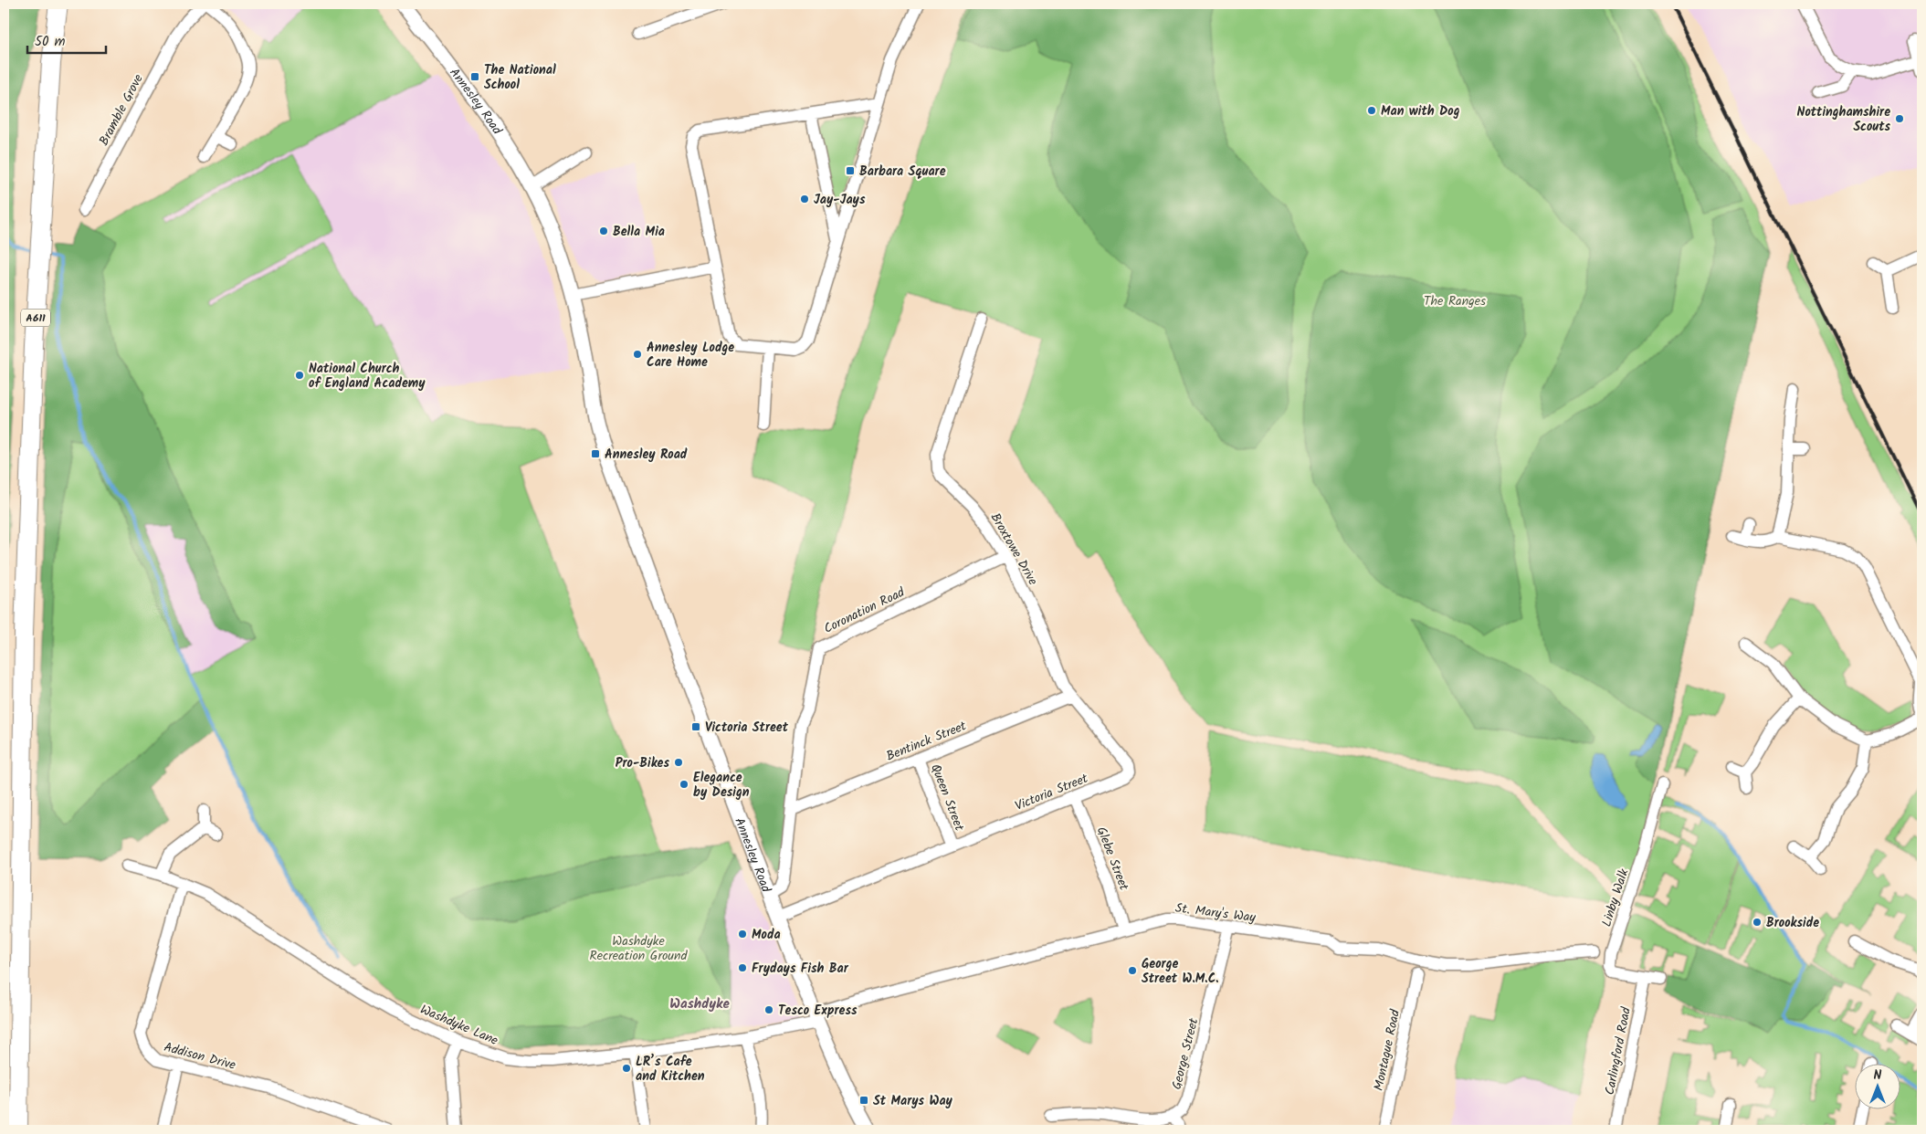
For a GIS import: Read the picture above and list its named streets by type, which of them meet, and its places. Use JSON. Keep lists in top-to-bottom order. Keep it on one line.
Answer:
{"streets":{"main road":["A611"],"street":["Annesley Road","Bramble Grove","Broxtowe Drive","Coronation Road","Bentinck Street","Victoria Street","Queen Street","Glebe Street","Linby Walk","St. Mary's Way","Washdyke Lane","Montague Road","Carlingford Road","George Street","Addison Drive"]},"crossings":[["Annesley Road","Coronation Road"],["Annesley Road","Victoria Street"],["Annesley Road","St. Mary's Way"],["Annesley Road","Washdyke Lane"],["Broxtowe Drive","Coronation Road"],["Broxtowe Drive","Bentinck Street"],["Broxtowe Drive","Victoria Street"],["Coronation Road","Bentinck Street"],["Bentinck Street","Queen Street"],["Victoria Street","Queen Street"],["Victoria Street","Glebe Street"],["Glebe Street","St. Mary's Way"],["Linby Walk","St. Mary's Way"],["St. Mary's Way","Washdyke Lane"],["St. Mary's Way","George Street"],["Washdyke Lane","Addison Drive"]],"districts":["Washdyke"],"parks":["The Ranges","Washdyke Recreation Ground"],"places":{"transit":["The National School","Barbara Square","Annesley Road","Victoria Street","St Marys Way"],"other":["Man with Dog","Nottinghamshire Scouts","Jay-Jays","Bella Mia","Annesley Lodge Care Home","National Church of England Academy","Pro-Bikes","Elegance by Design","Brookside","Moda","Frydays Fish Bar","George Street W.M.C.","Tesco Express","LR’s Cafe and Kitchen"]},"scale_bar":"50 m","north":"top"}
